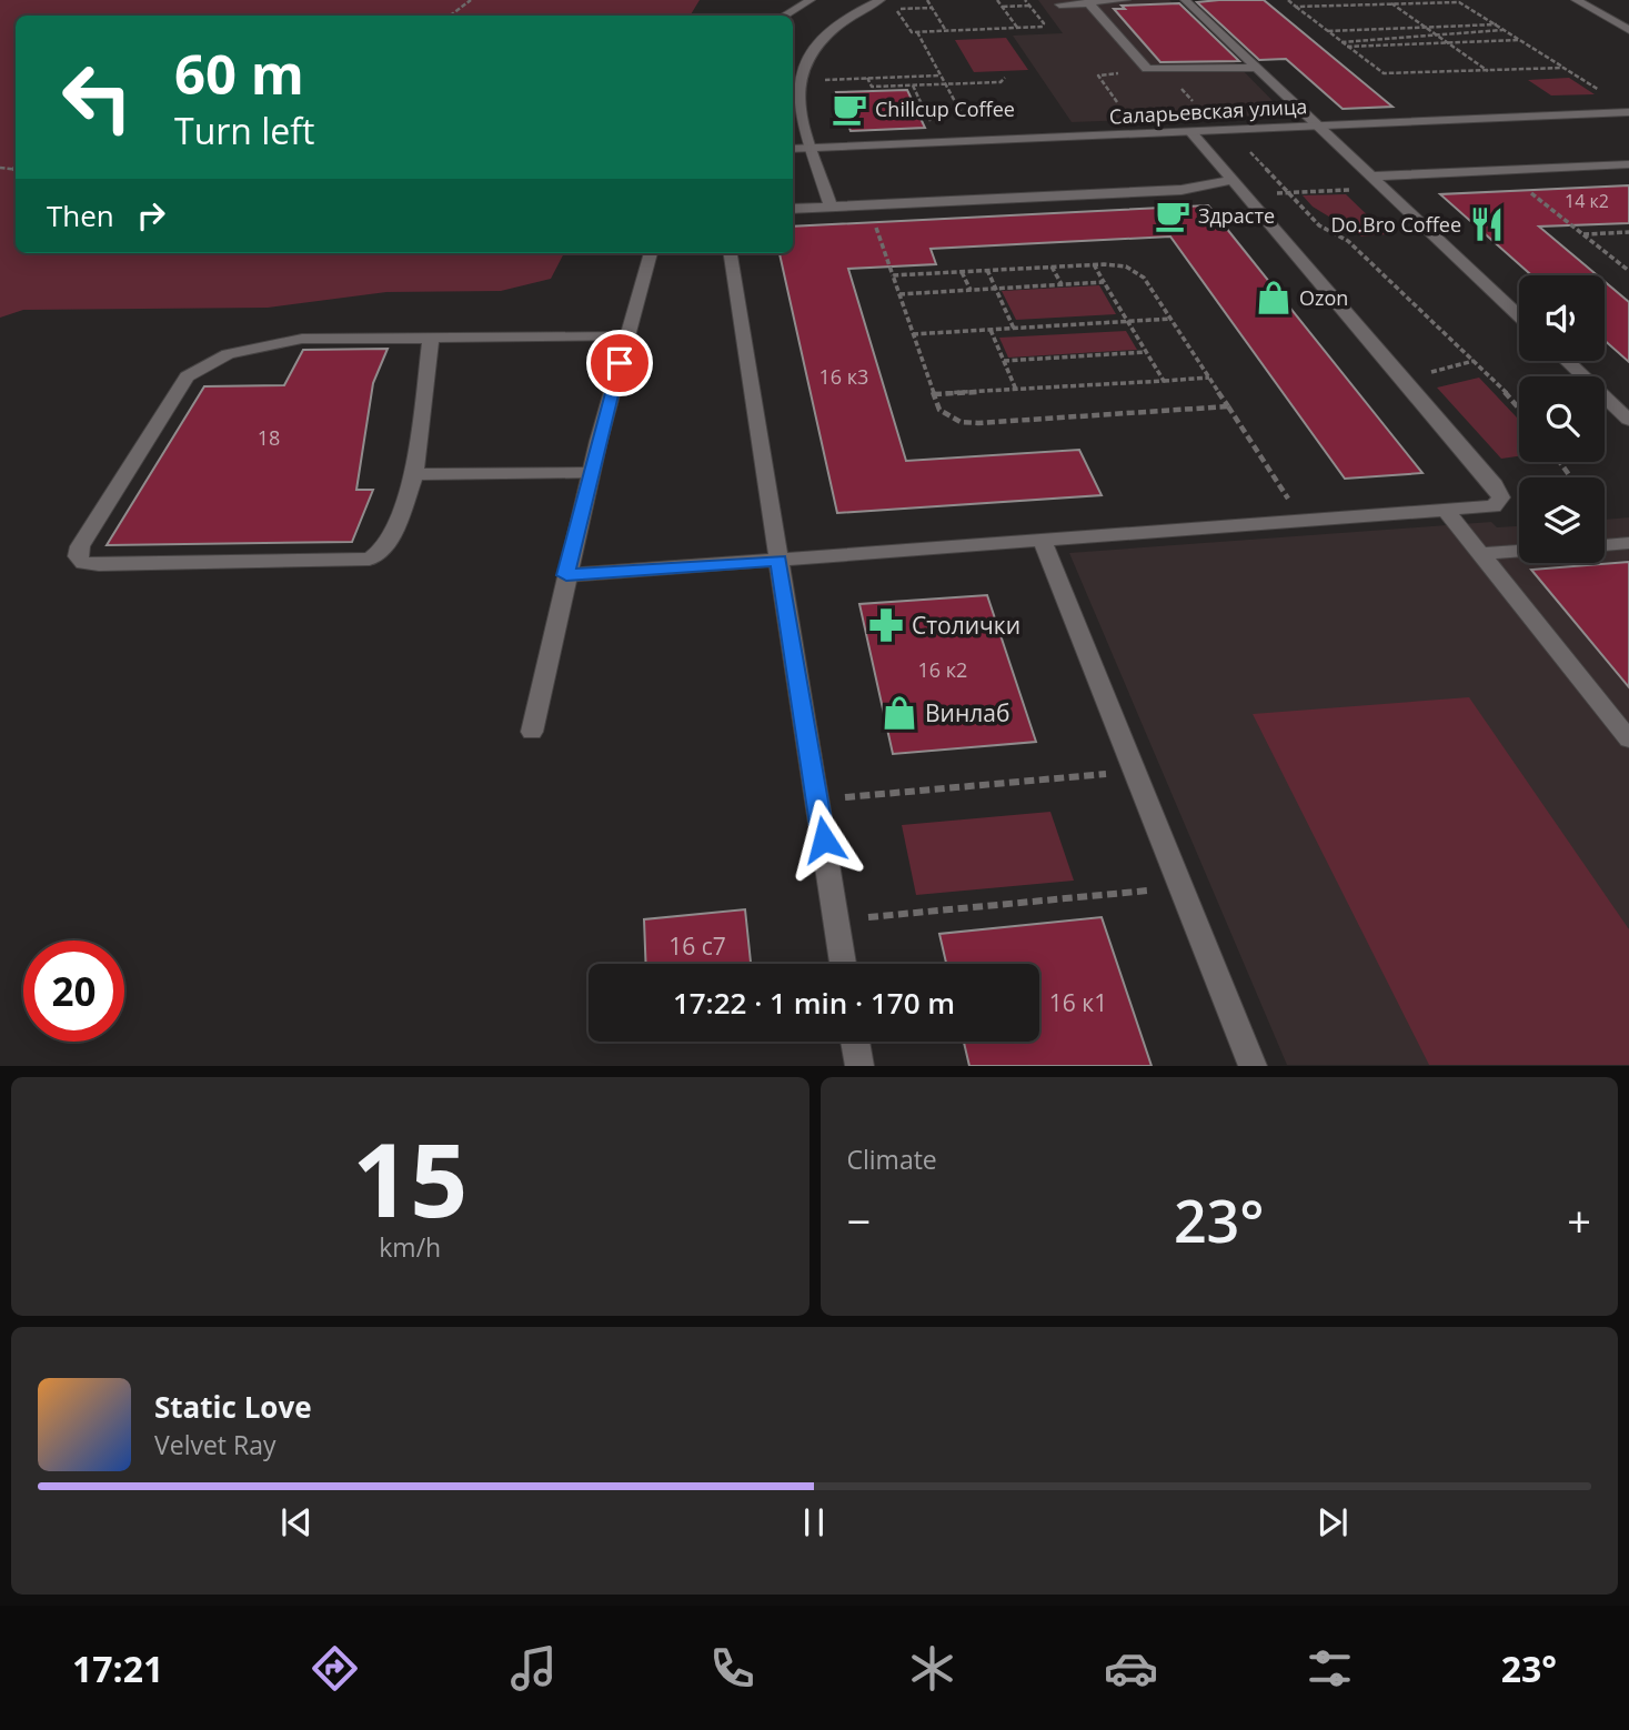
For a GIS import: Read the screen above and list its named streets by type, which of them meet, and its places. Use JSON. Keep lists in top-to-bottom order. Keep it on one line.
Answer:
{"streets":{"street":["Саларьевская улица"]},"places":{"cafe":["Chillcup Coffee","Здрасте"],"restaurant":["Do.Bro Coffee"],"shop":["Ozon","Винлаб"],"pharmacy":["Столички"]},"house_numbers":["14 к2","16 к3","18","16 к2","16 c7","16 к1"],"page":{"turn":["60 m","Turn left"],"then":"Then","limit":"20","trip":"17:22 · 1 min · 170 m","tile":[["15","km/h"],"Climate"],"heat":["−","23°","+"],"song":["Static Love","Velvet Ray"],"tabs":["17:21","23°"]}}
